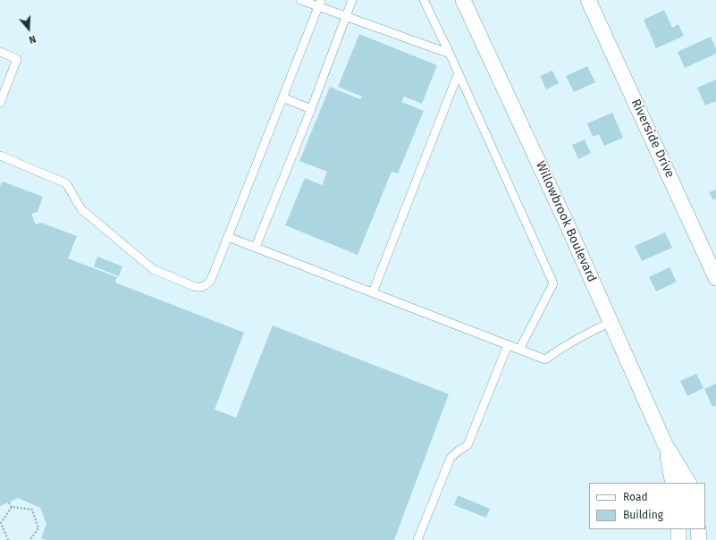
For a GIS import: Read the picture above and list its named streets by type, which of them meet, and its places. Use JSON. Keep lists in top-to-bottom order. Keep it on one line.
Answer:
{"streets":{"street":["Riverside Drive","Willowbrook Boulevard"]},"legend":["Road","Building"],"north":"bottom"}
